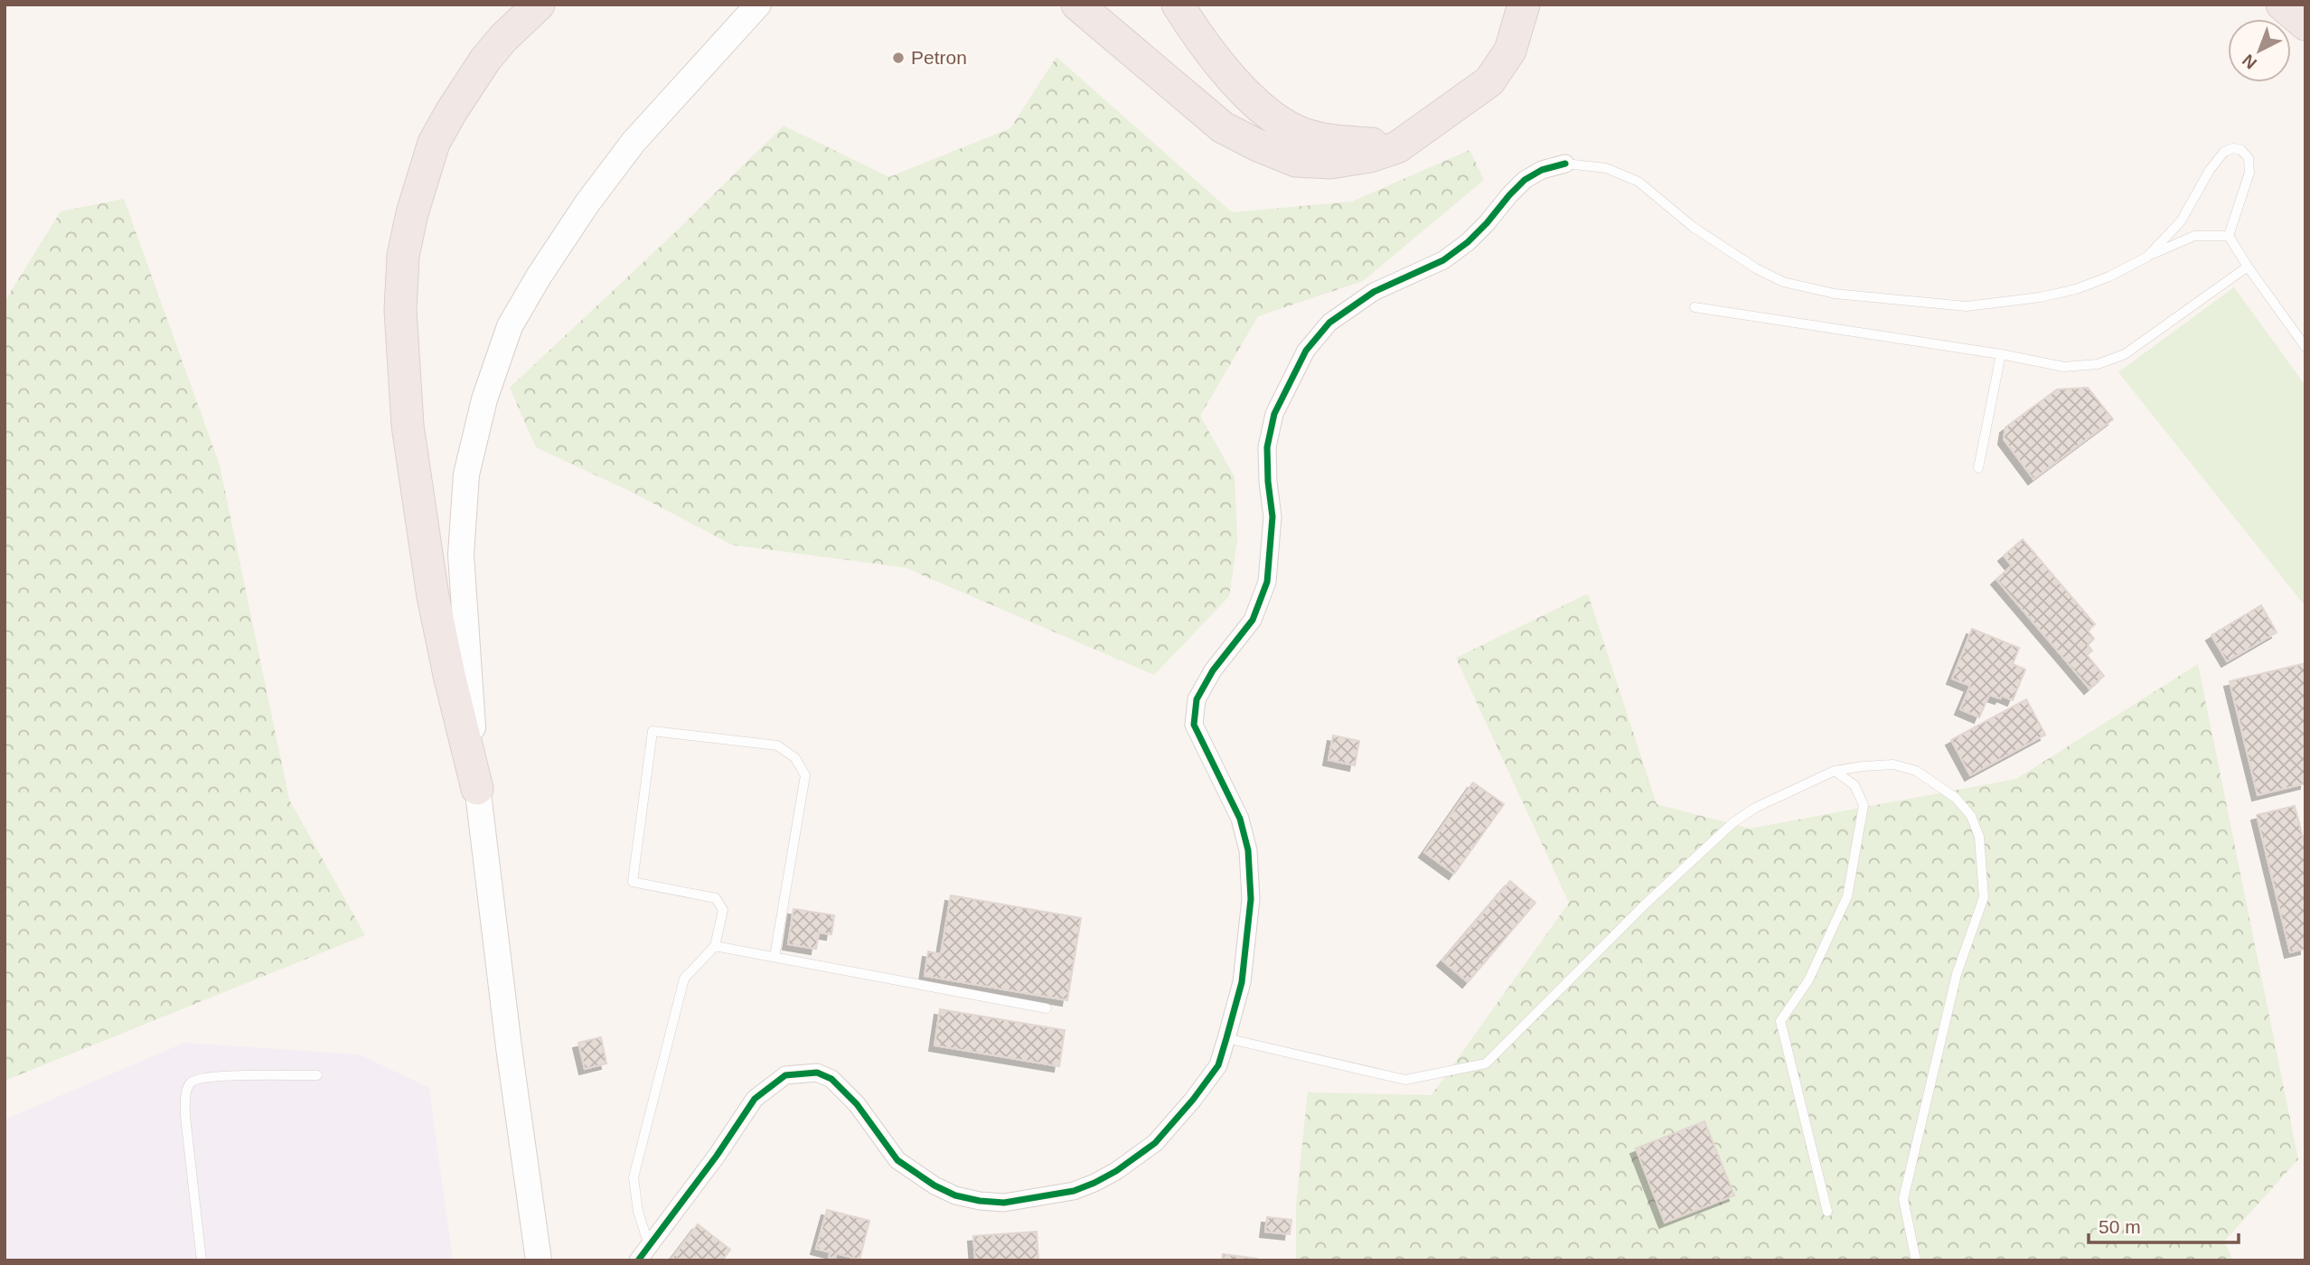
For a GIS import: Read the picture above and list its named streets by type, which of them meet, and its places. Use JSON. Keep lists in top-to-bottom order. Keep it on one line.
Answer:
{"places":["Petron"],"scale_bar":"50 m","north":"bottom left"}
